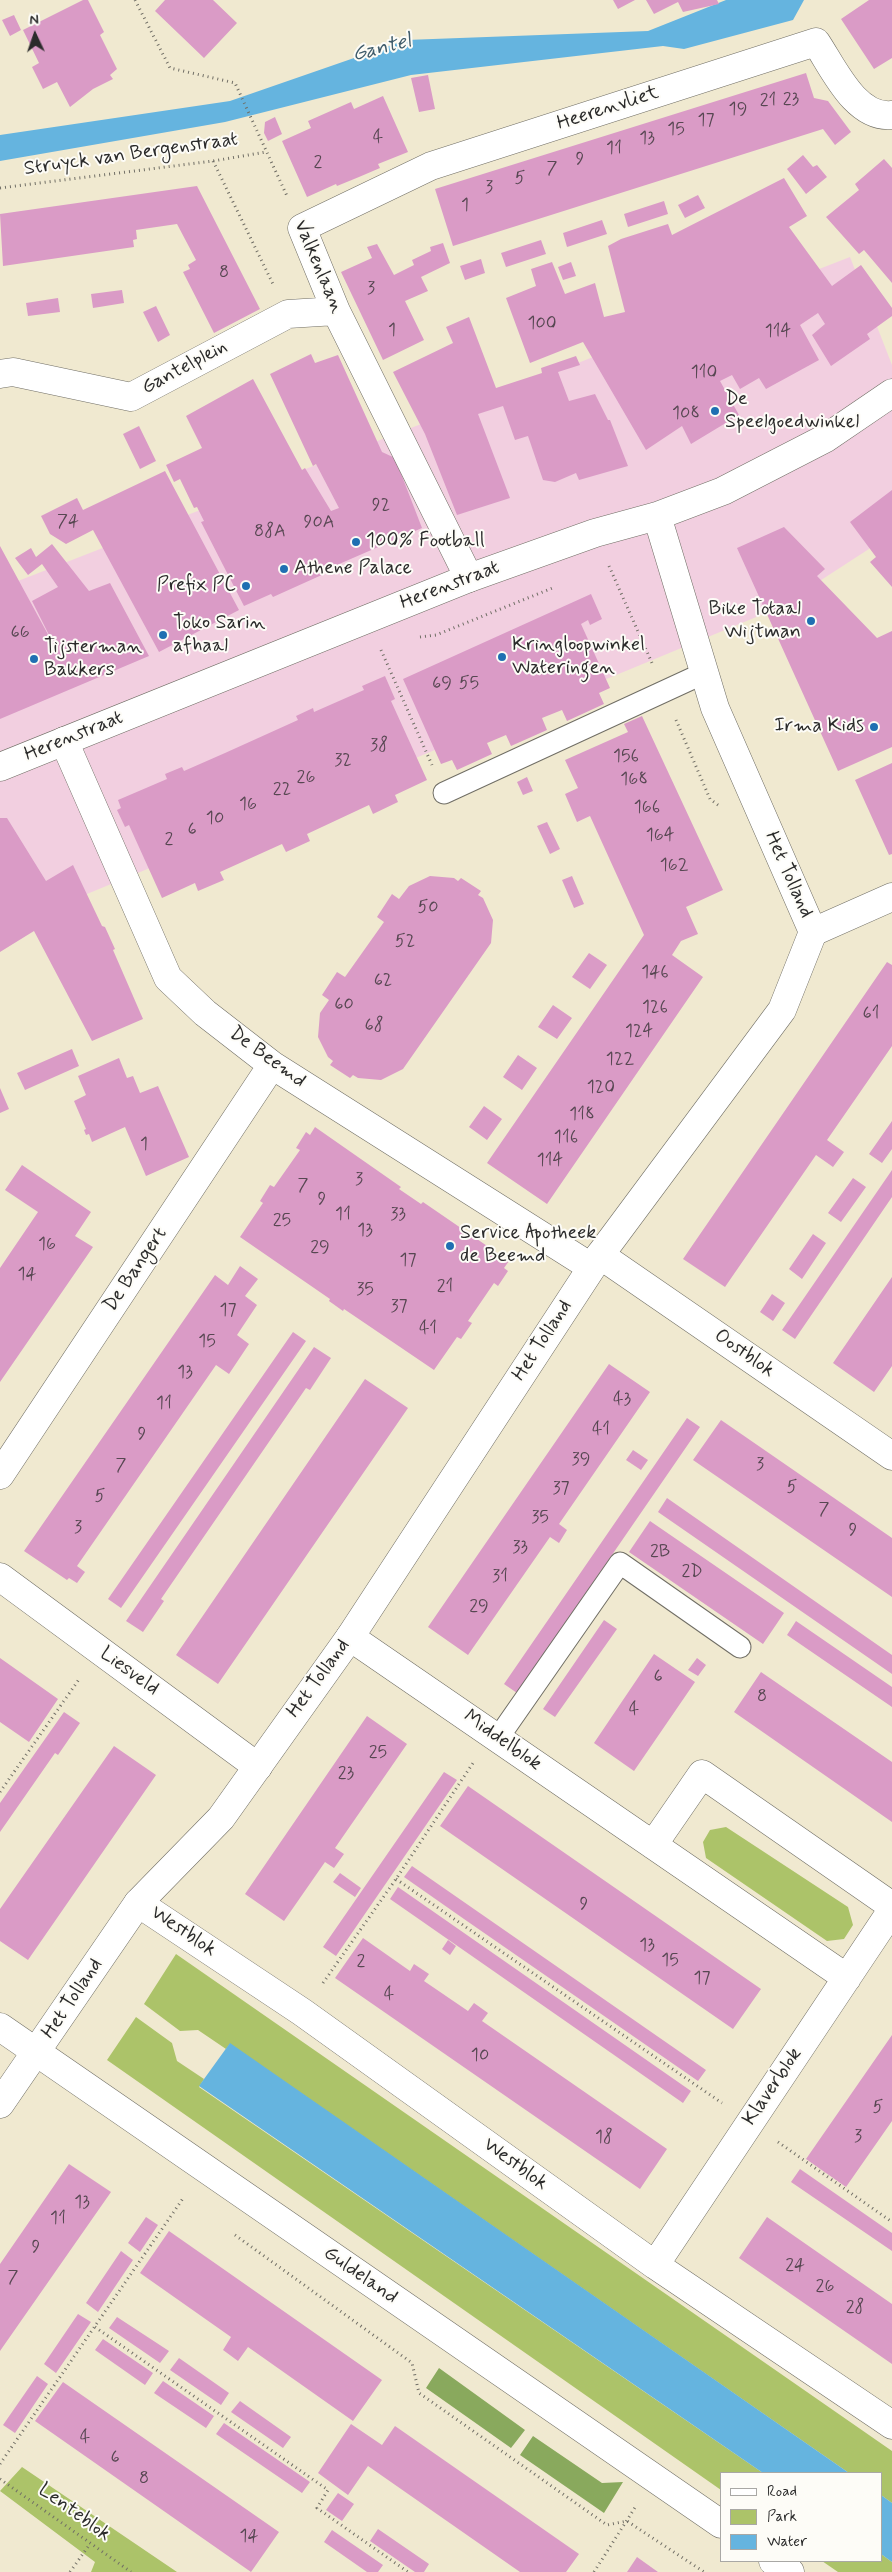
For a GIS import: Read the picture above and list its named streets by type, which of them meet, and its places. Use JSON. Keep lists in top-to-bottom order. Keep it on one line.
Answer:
{"streets":{"street":["Heerenvliet","Valkenlaan","Gantelplein","Herenstraat","Het Tolland","De Beemd","De Bangert","Oostblok","Liesveld","Middelblok","Westblok","Klaverblok","Guldeland"],"path":["Struyck van Bergenstraat","Lenteblok"]},"crossings":[["Heerenvliet","Valkenlaan"],["Struyck van Bergenstraat","Valkenlaan"],["Valkenlaan","Gantelplein"],["Valkenlaan","Herenstraat"],["Herenstraat","Het Tolland"],["Herenstraat","De Beemd"],["Het Tolland","De Beemd"],["Het Tolland","Oostblok"],["Het Tolland","Liesveld"],["Het Tolland","Middelblok"],["Het Tolland","Westblok"],["Het Tolland","Guldeland"],["De Beemd","De Bangert"],["De Beemd","Oostblok"],["Middelblok","Klaverblok"],["Westblok","Klaverblok"]],"water":["Gantel"],"places":["De Speelgoedwinkel","100% Football","Athene Palace","Prefix PC","Bike Totaal Wijtman","Toko Sarin afhaal","Kringloopwinkel Wateringen","Tijsterman Bakkers","Irma Kids","Service Apotheek de Beemd"],"house_numbers":["23","21","19","17","15","4","13","11","9","2","7","5","3","1","8","3","100","1","114","110","108","92","74","90A","88A","66","69","55","38","156","32","26","168","22","16","166","10","6","164","2","162","50","52","146","62","60","126","61","68","124","122","120","118","116","1","114","3","7","9","11","33","25","13","16","29","17","14","21","35","37","17","41","15","13","43","11","41","9","39","3","7","5","37","5","7","35","3","9","33","2B","2D","31","29","6","8","4","25","23","9","13","15","2","17","4","10","5","3","18","13","11","9","24","7","26","28","4","6","8","14"],"legend":["Road","Park","Water"],"north":"top"}
